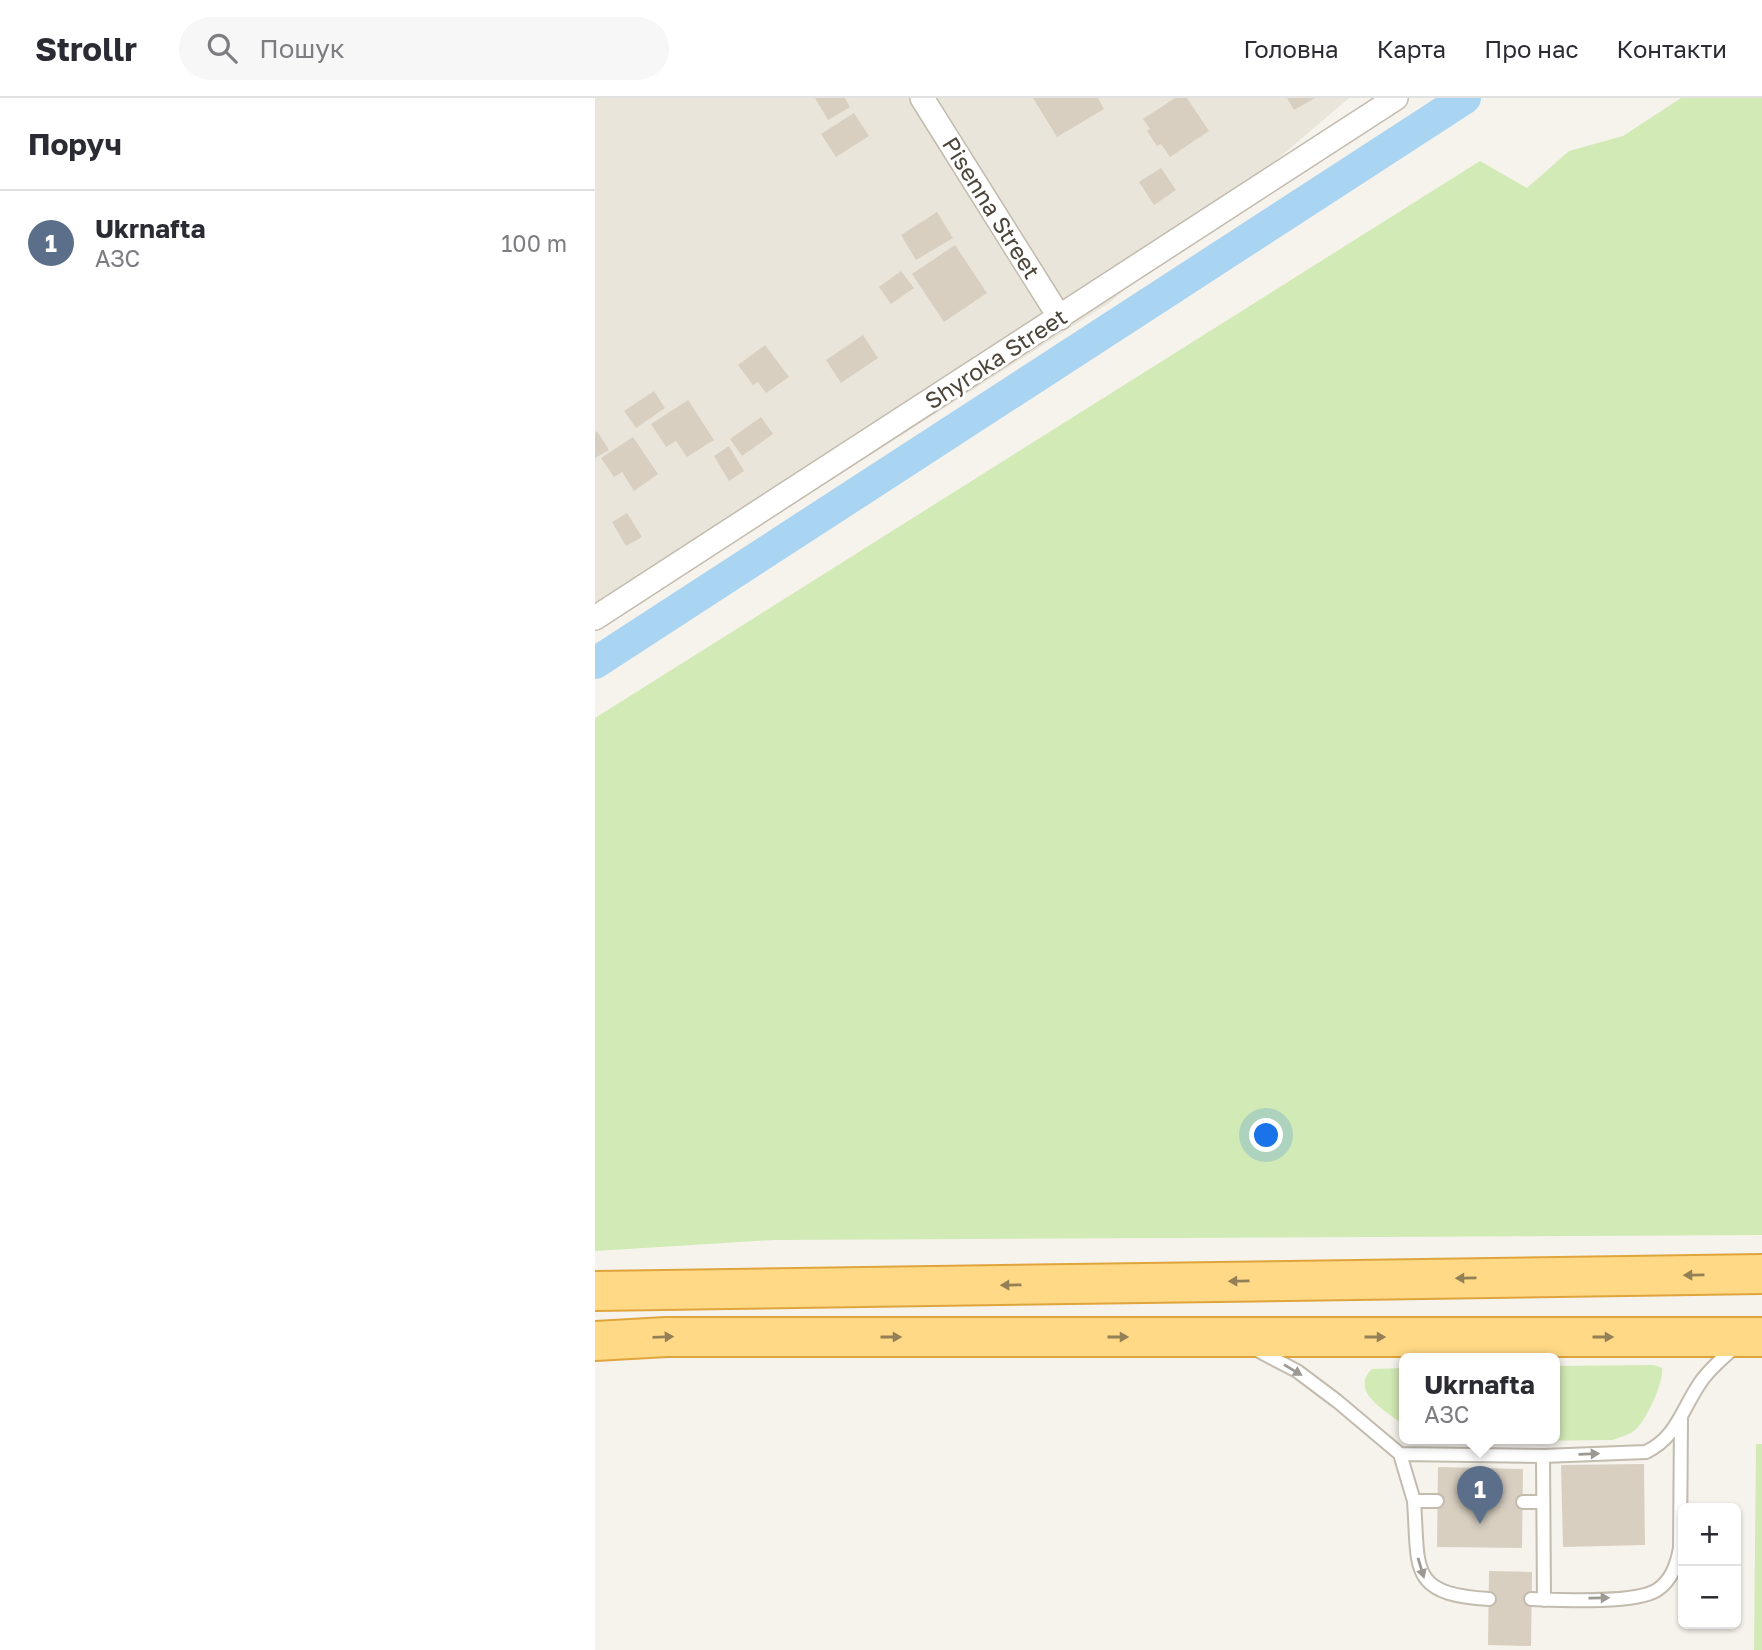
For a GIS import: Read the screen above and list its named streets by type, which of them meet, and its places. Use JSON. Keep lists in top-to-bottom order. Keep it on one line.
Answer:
{"streets":{"street":["Pisenna Street","Shyroka Street"]},"crossings":[["Pisenna Street","Shyroka Street"]],"page":{"header":"Strollr","search":"Пошук","nav":["Головна","Карта","Про нас","Контакти"],"heading":"Поруч","list":[{"mark":"1","name":"Ukrnafta","note":"АЗС","value":"100 m"}],"popup":["Ukrnafta","АЗС"],"pins":"1","map_buttons":["+","−"]}}
